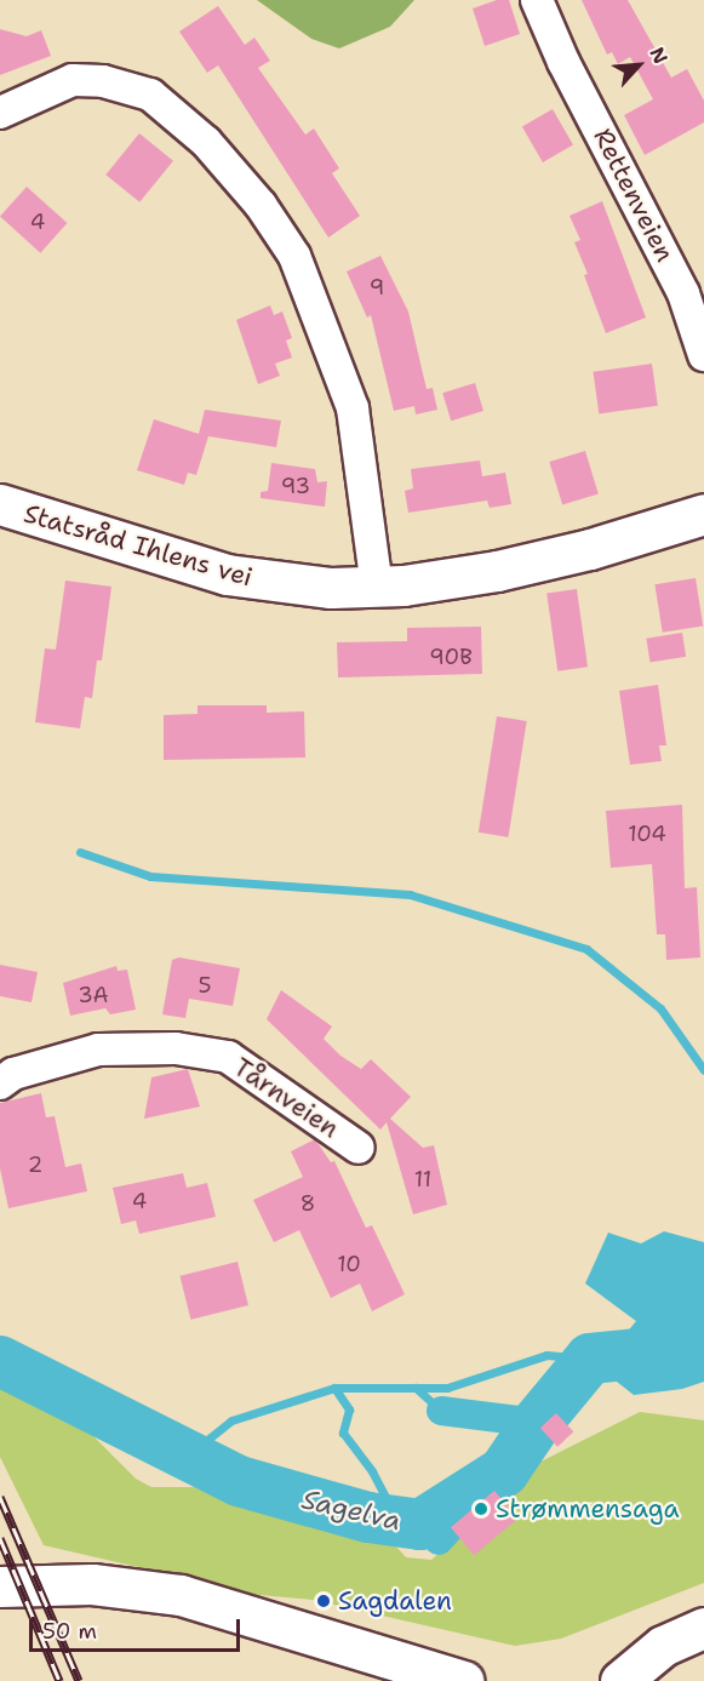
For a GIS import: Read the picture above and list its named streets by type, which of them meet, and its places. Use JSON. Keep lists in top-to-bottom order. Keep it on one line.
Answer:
{"streets":{"street":["Rettenveien","Statsråd Ihlens vei","Tårnveien"]},"water":["Sagelva"],"places":["Strømmensaga","Sagdalen"],"house_numbers":["4","9","93","90B","104","5","3A","2","11","4","8","10"],"scale_bar":"50 m","north":"top right"}
